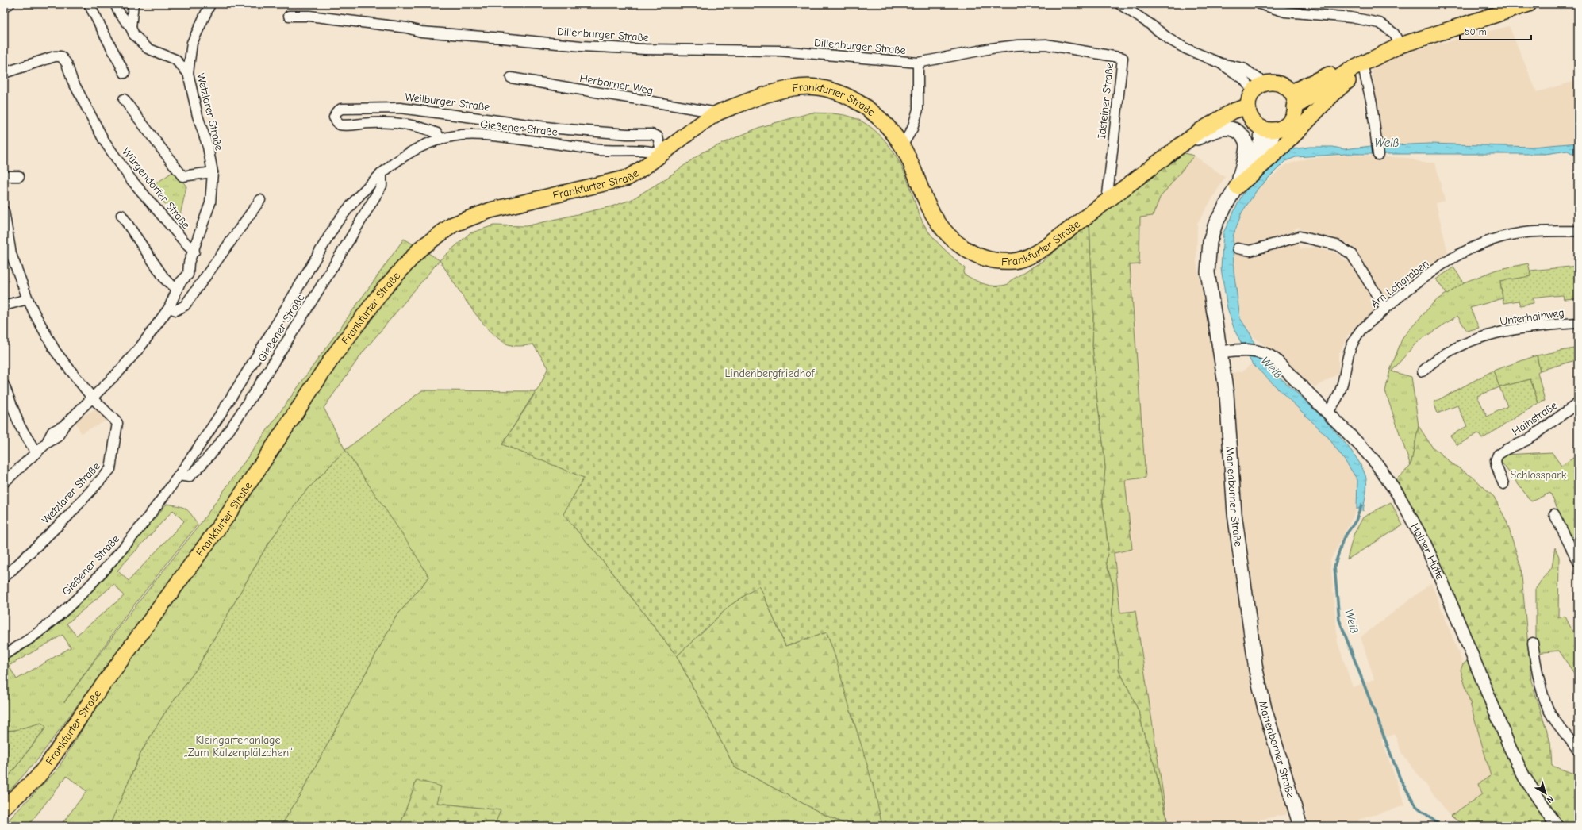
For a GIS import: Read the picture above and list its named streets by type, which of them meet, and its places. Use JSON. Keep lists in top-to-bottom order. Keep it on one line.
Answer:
{"streets":{"main road":["Frankfurter Straße","Marienborner Straße"],"street":["Dillenburger Straße","Herborner Weg","Idsteiner Straße","Weilburger Straße","Wetzlarer Straße","Gießener Straße","Würgendorfer Straße","Am Lohgraben","Unterhainweg","Hainstraße","Hainer Hütte"]},"crossings":[["Dillenburger Straße","Idsteiner Straße"],["Herborner Weg","Frankfurter Straße"],["Idsteiner Straße","Frankfurter Straße"],["Weilburger Straße","Frankfurter Straße"],["Weilburger Straße","Gießener Straße"],["Frankfurter Straße","Gießener Straße"],["Frankfurter Straße","Marienborner Straße"],["Wetzlarer Straße","Würgendorfer Straße"],["Am Lohgraben","Hainer Hütte"],["Marienborner Straße","Hainer Hütte"]],"water":["Weiß"],"parks":["Lindenbergfriedhof","Schlosspark","Kleingartenanlage „Zum Katzenplätzchen“"],"scale_bar":"50 m","north":"bottom right"}
